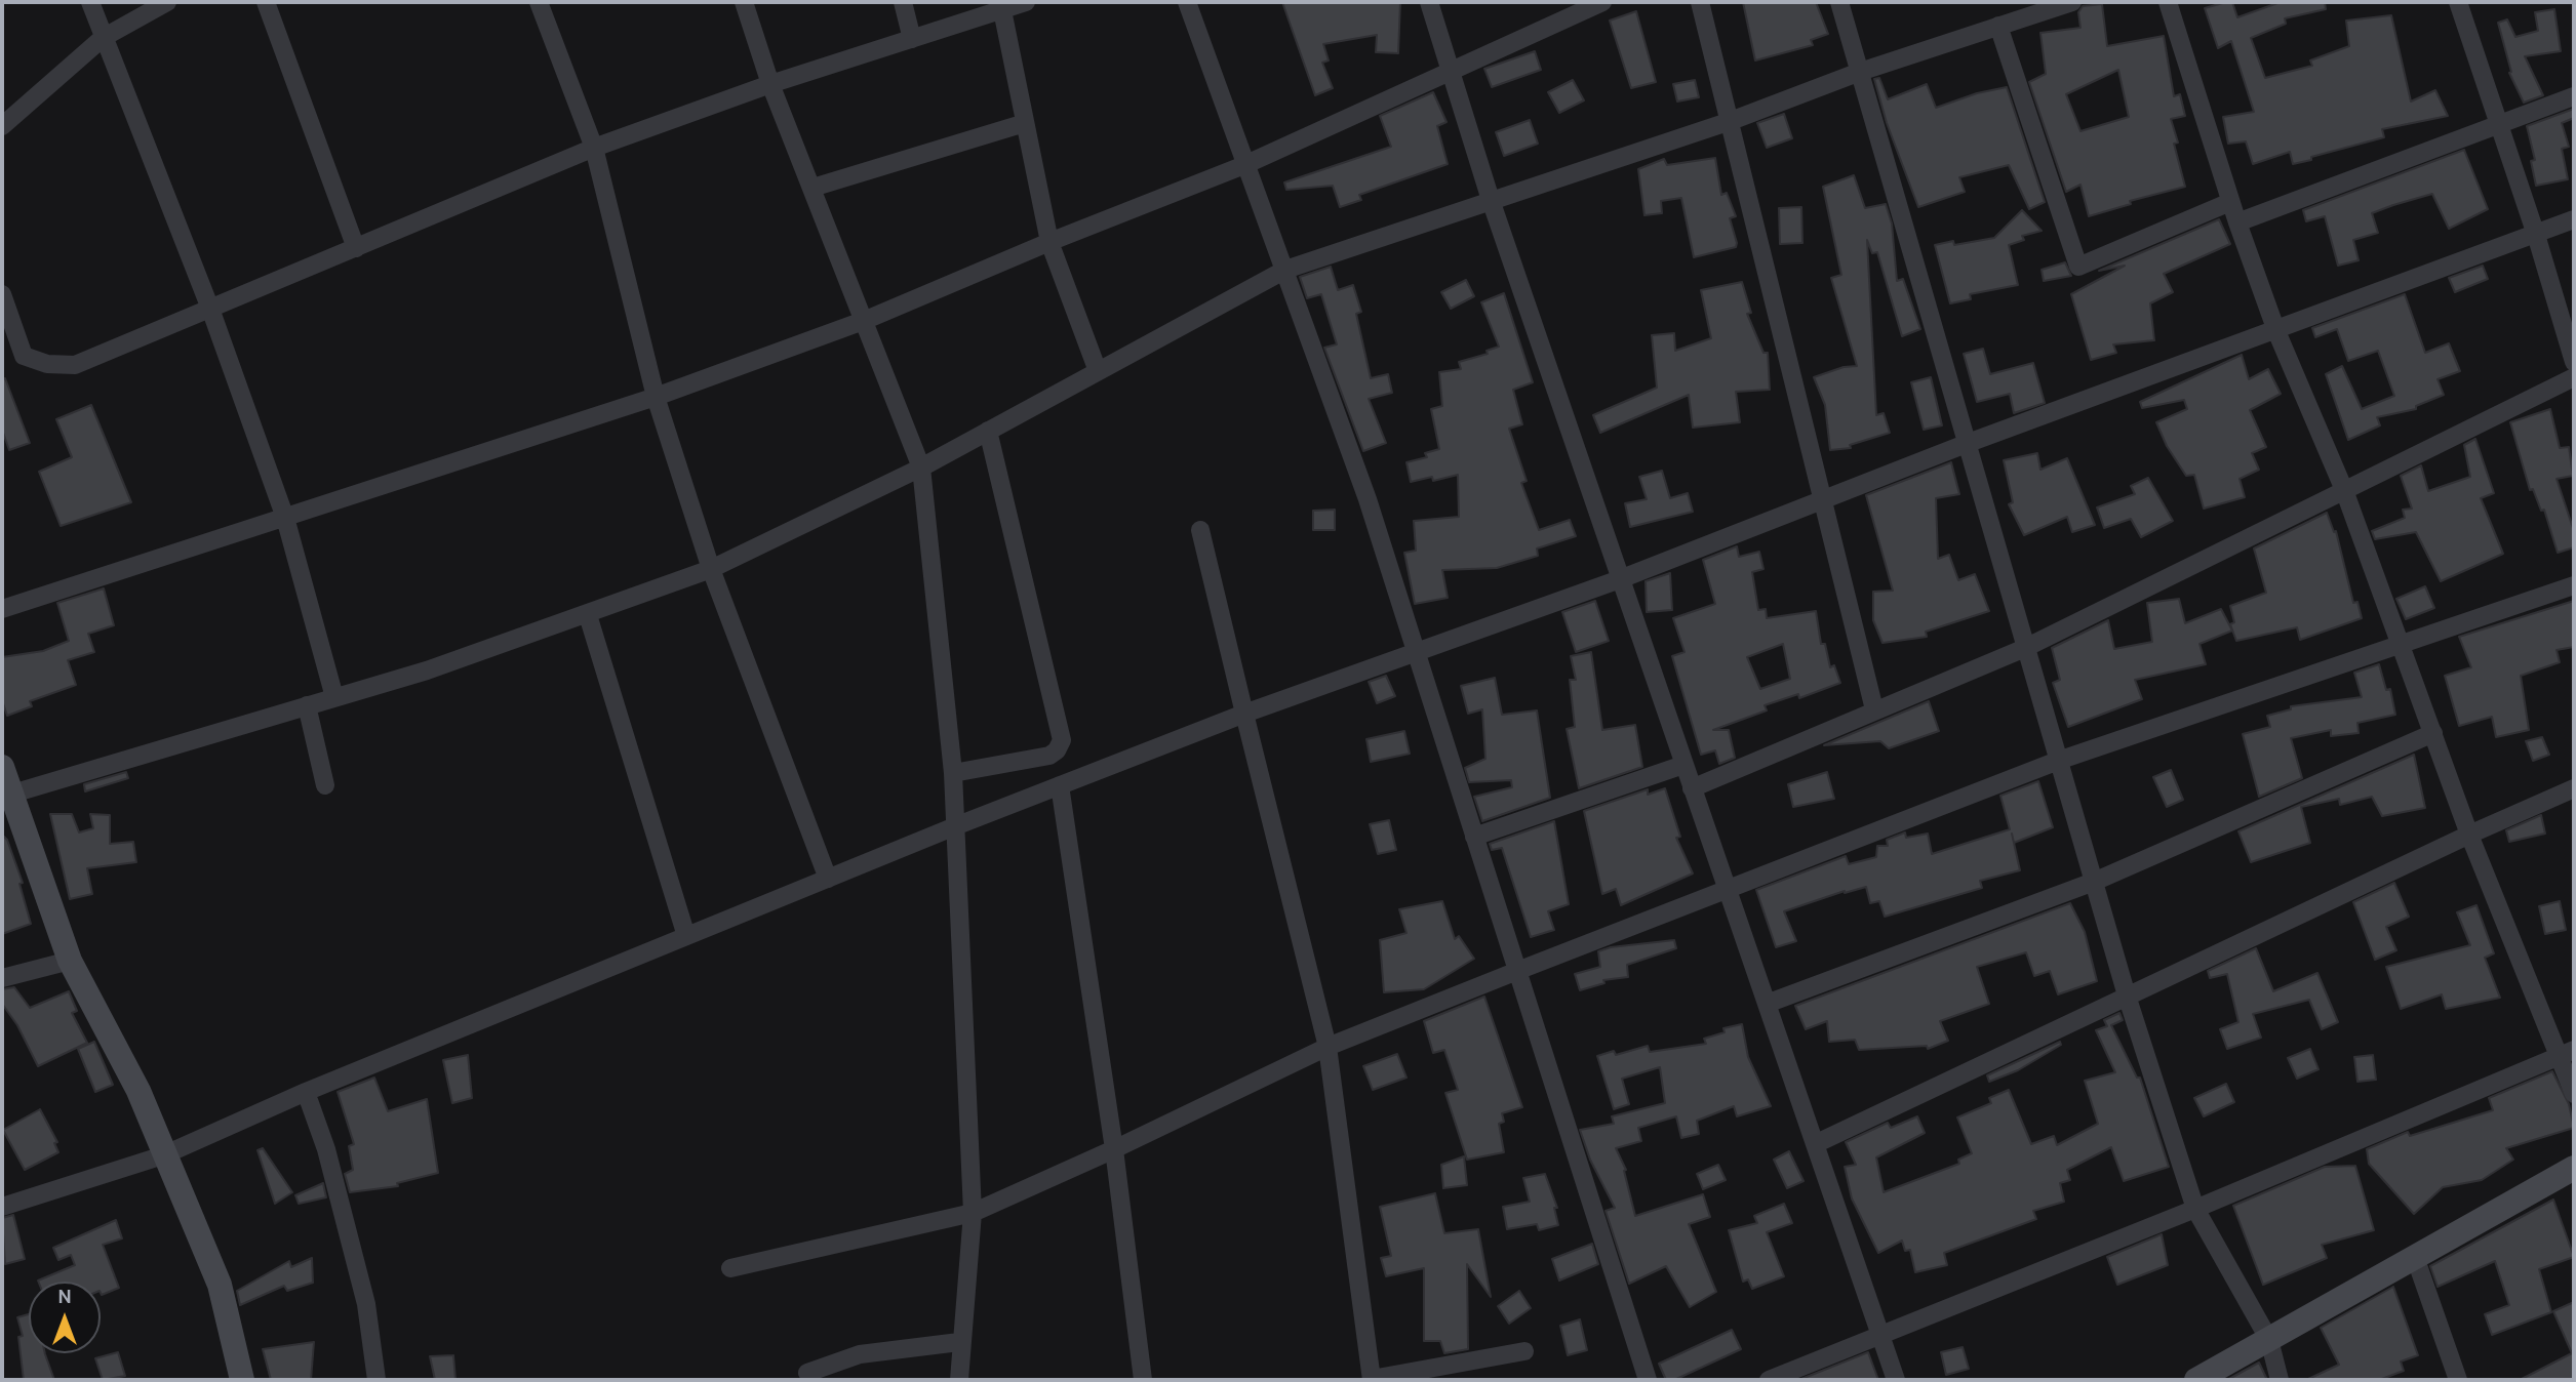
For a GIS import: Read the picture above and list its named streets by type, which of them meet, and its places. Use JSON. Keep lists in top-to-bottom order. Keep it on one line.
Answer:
{"north":"top"}
